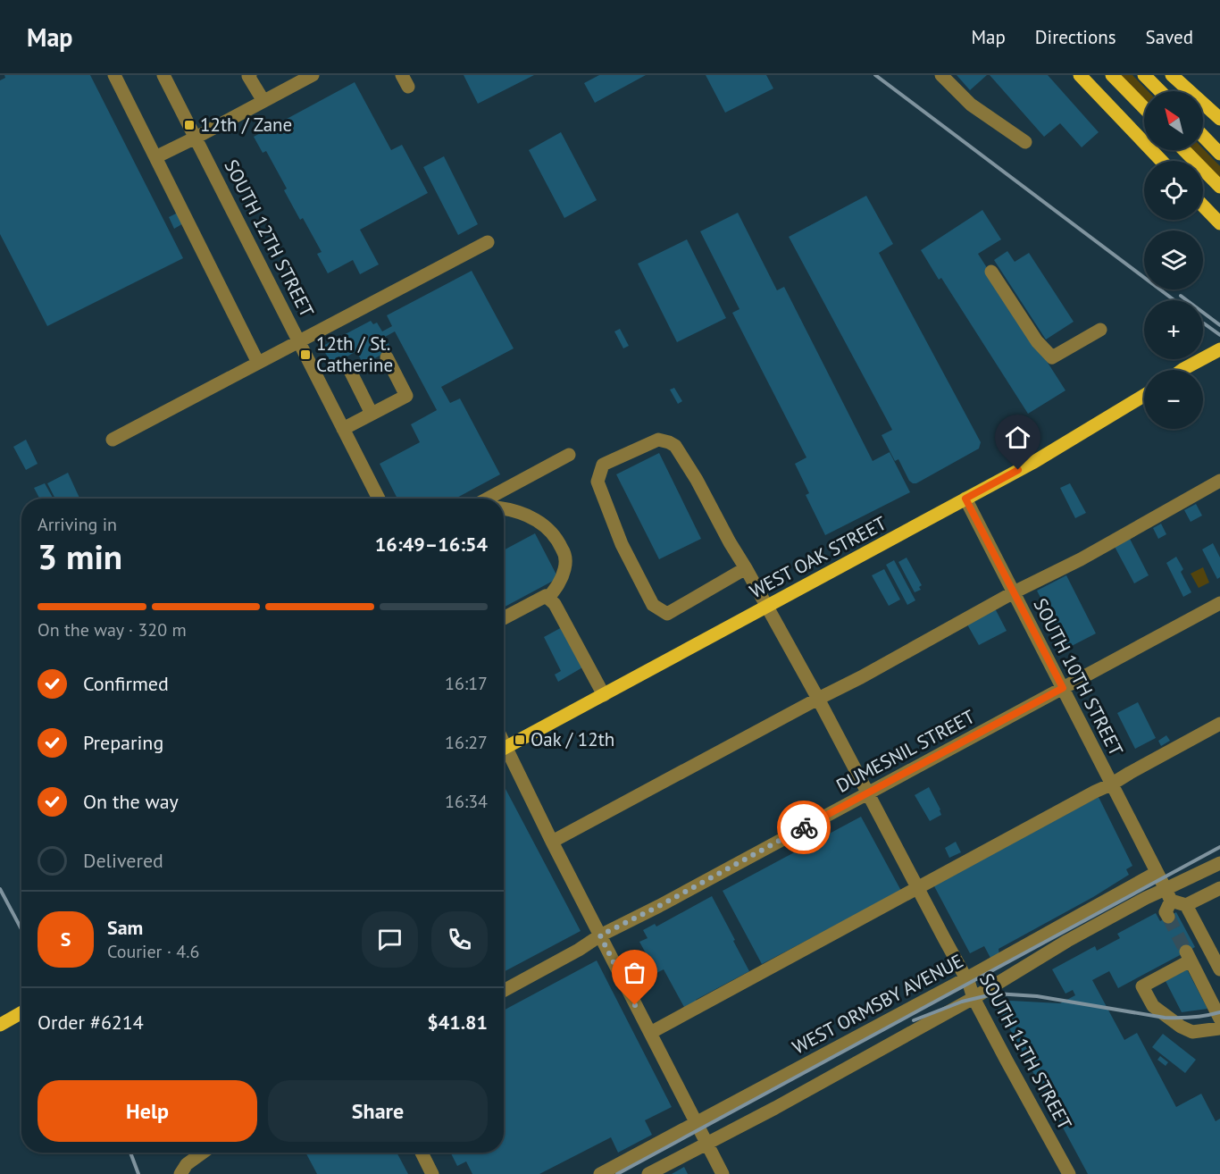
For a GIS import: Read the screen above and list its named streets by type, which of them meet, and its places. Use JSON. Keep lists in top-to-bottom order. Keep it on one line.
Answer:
{"streets":{"main road":["WEST OAK STREET"],"street":["SOUTH 12TH STREET","SOUTH 10TH STREET","DUMESNIL STREET","WEST ORMSBY AVENUE","SOUTH 11TH STREET"]},"crossings":[["WEST OAK STREET","SOUTH 10TH STREET"],["WEST OAK STREET","SOUTH 11TH STREET"],["SOUTH 10TH STREET","DUMESNIL STREET"],["SOUTH 10TH STREET","WEST ORMSBY AVENUE"],["DUMESNIL STREET","SOUTH 11TH STREET"],["WEST ORMSBY AVENUE","SOUTH 11TH STREET"]],"places":{"transit":["12th / Zane","12th / St. Catherine","Oak / 12th"]},"north":"top left","page":{"header":"Map","nav":["Map","Directions","Saved"],"map_buttons":["+","−"],"heading":["3 min","Arriving in","16:49–16:54"],"panel":["Sam","Courier · 4.6","Order #6214","$41.81"],"bar":"On the way · 320 m","list":[["Confirmed","16:17"],["Preparing","16:27"],["On the way","16:34"],"Delivered"],"round":"S","buttons":["Help","Share"]}}
